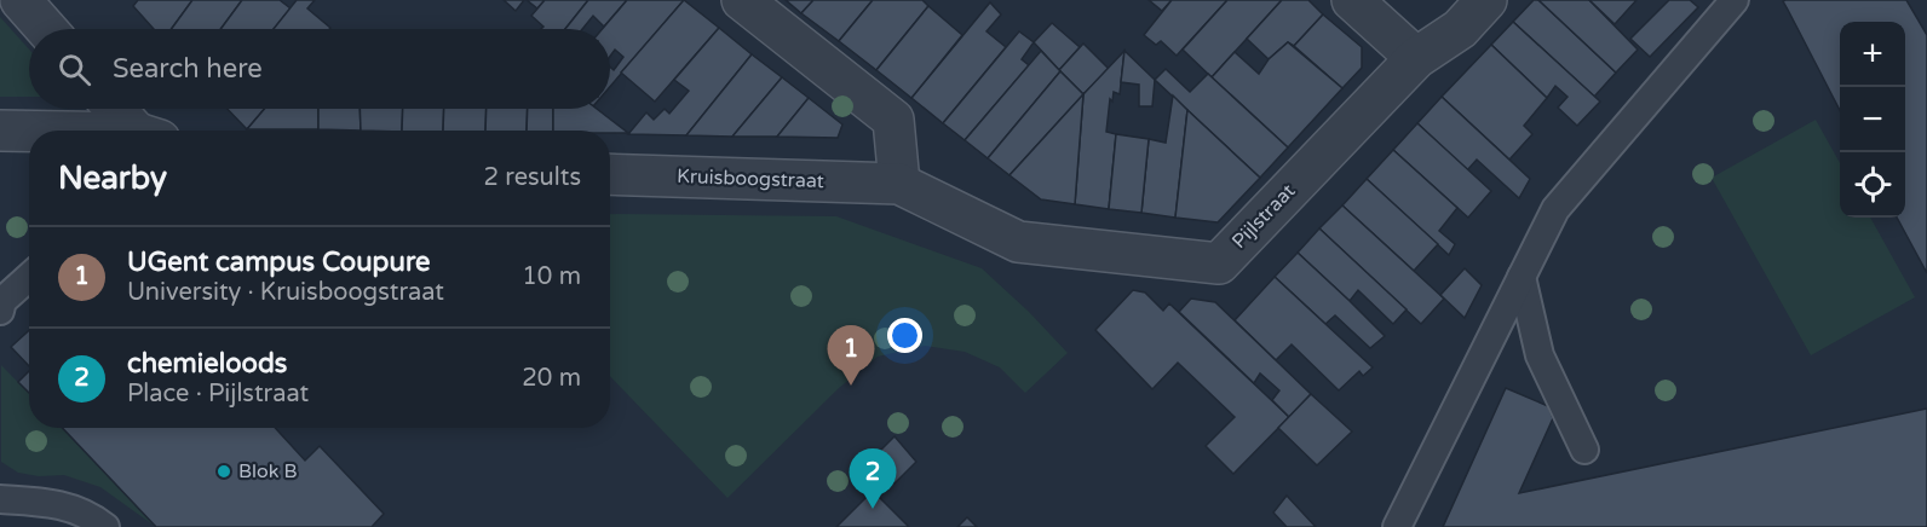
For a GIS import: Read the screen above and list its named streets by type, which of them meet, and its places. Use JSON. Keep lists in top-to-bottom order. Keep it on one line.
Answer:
{"streets":{"street":["Kruisboogstraat","Pijlstraat"]},"crossings":[["Kruisboogstraat","Pijlstraat"]],"places":["Blok B"],"page":{"map_buttons":["+","−"],"search":"Search here","heading":["Nearby","2 results"],"list":[{"mark":"1","name":"UGent campus Coupure","note":"University · Kruisboogstraat","value":"10 m"},{"mark":"2","name":"chemieloods","note":"Place · Pijlstraat","value":"20 m"}],"pins":["1","2"]}}
